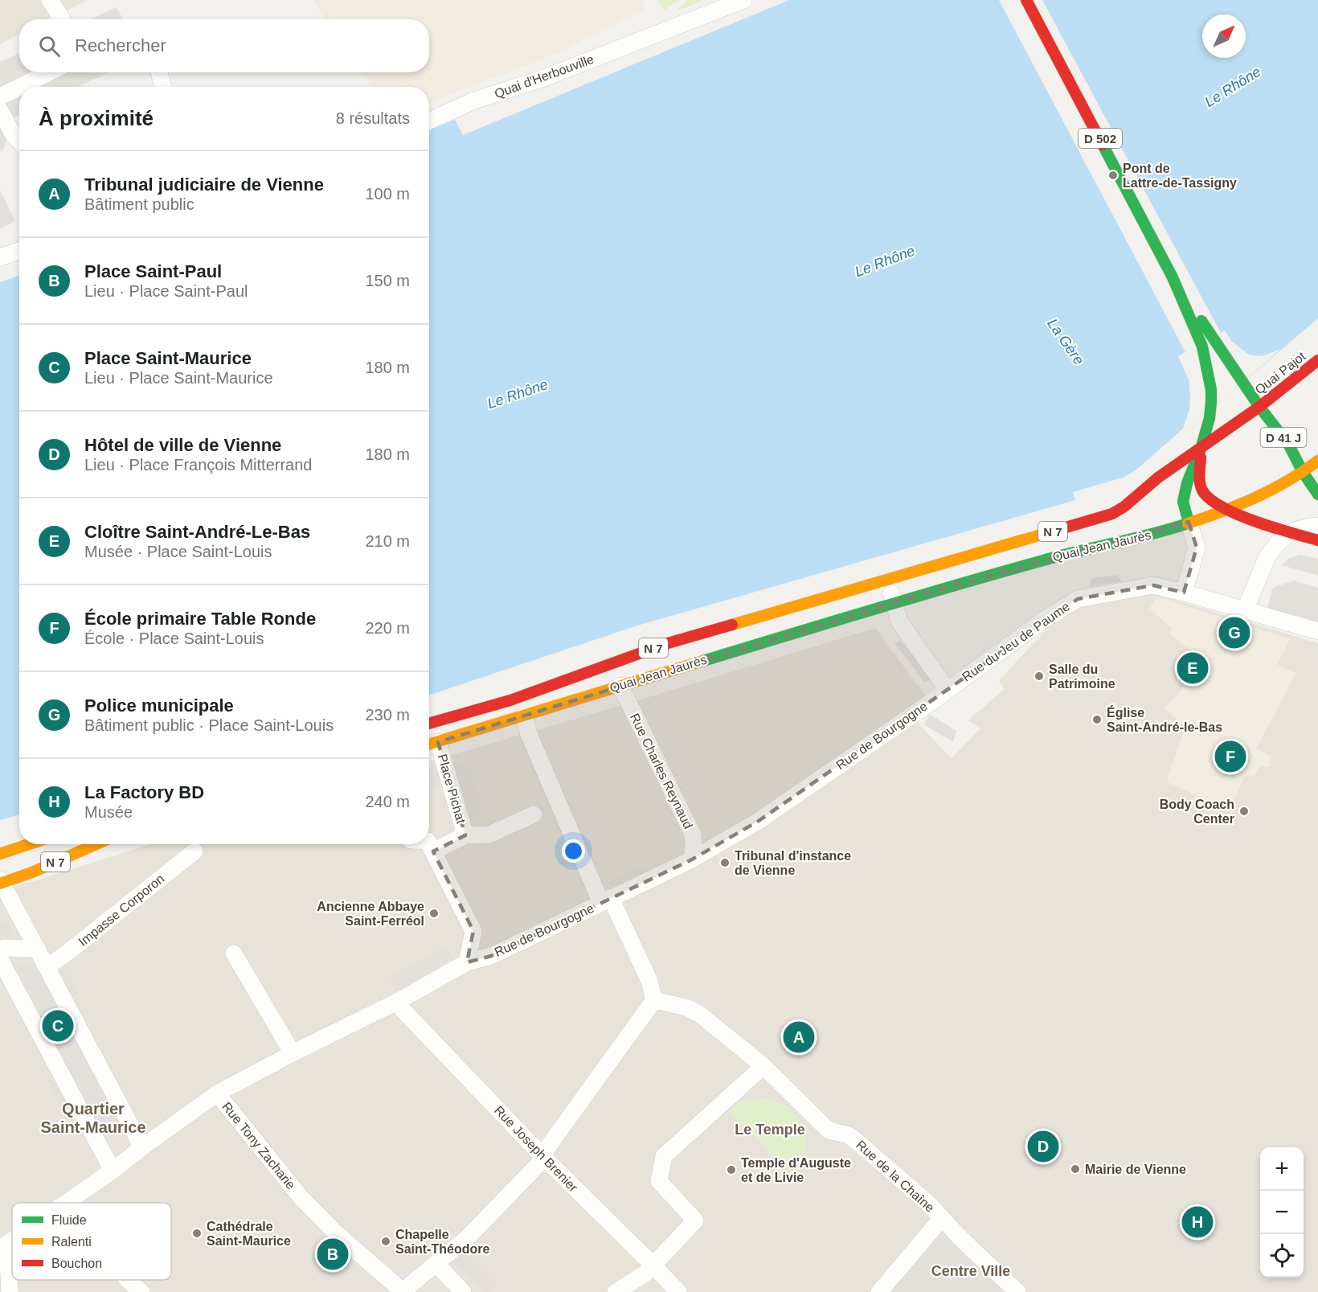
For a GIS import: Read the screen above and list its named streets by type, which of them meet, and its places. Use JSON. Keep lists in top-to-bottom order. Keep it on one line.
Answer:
{"streets":{"main road":["D 502","Quai Pajot","D 41 J","N 7","Quai Jean Jaurès"],"street":["Quai d'Herbouville","Rue du Jeu de Paume","Rue de Bourgogne","Rue Charles Reynaud","Place Pichat","Impasse Corporon","Rue Tony Zacharie","Rue Joseph Brenier","Rue de la Chaîne"]},"crossings":[["D 502","Quai Pajot"],["D 502","D 41 J"],["D 502","N 7"],["D 502","Quai Jean Jaurès"],["Quai Pajot","D 41 J"],["Quai Pajot","N 7"],["D 41 J","N 7"],["D 41 J","Quai Jean Jaurès"],["N 7","Quai Jean Jaurès"],["Quai Jean Jaurès","Rue Charles Reynaud"],["Quai Jean Jaurès","Place Pichat"],["Rue du Jeu de Paume","Rue de Bourgogne"],["Rue de Bourgogne","Rue Charles Reynaud"],["Rue de Bourgogne","Rue Tony Zacharie"],["Rue de Bourgogne","Rue Joseph Brenier"]],"districts":["Quartier Saint-Maurice","Le Temple","Centre Ville"],"water":["Le Rhône","La Gère"],"places":["Pont de Lattre-de-Tassigny","Salle du Patrimoine","Église Saint-André-le-Bas","Body Coach Center","Tribunal d'instance de Vienne","Ancienne Abbaye Saint-Ferréol","Mairie de Vienne","Temple d'Auguste et de Livie","Cathédrale Saint-Maurice","Chapelle Saint-Théodore"],"legend":["Fluide","Ralenti","Bouchon"],"north":"top right","page":{"search":"Rechercher","heading":["À proximité","8 résultats"],"list":[{"mark":"A","name":"Tribunal judiciaire de Vienne","note":"Bâtiment public","value":"100 m"},{"mark":"B","name":"Place Saint-Paul","note":"Lieu · Place Saint-Paul","value":"150 m"},{"mark":"C","name":"Place Saint-Maurice","note":"Lieu · Place Saint-Maurice","value":"180 m"},{"mark":"D","name":"Hôtel de ville de Vienne","note":"Lieu · Place François Mitterrand","value":"180 m"},{"mark":"E","name":"Cloître Saint-André-Le-Bas","note":"Musée · Place Saint-Louis","value":"210 m"},{"mark":"F","name":"École primaire Table Ronde","note":"École · Place Saint-Louis","value":"220 m"},{"mark":"G","name":"Police municipale","note":"Bâtiment public · Place Saint-Louis","value":"230 m"},{"mark":"H","name":"La Factory BD","note":"Musée","value":"240 m"}],"pins":["G","E","F","C","A","D","H","B"],"map_buttons":["+","−"]}}
